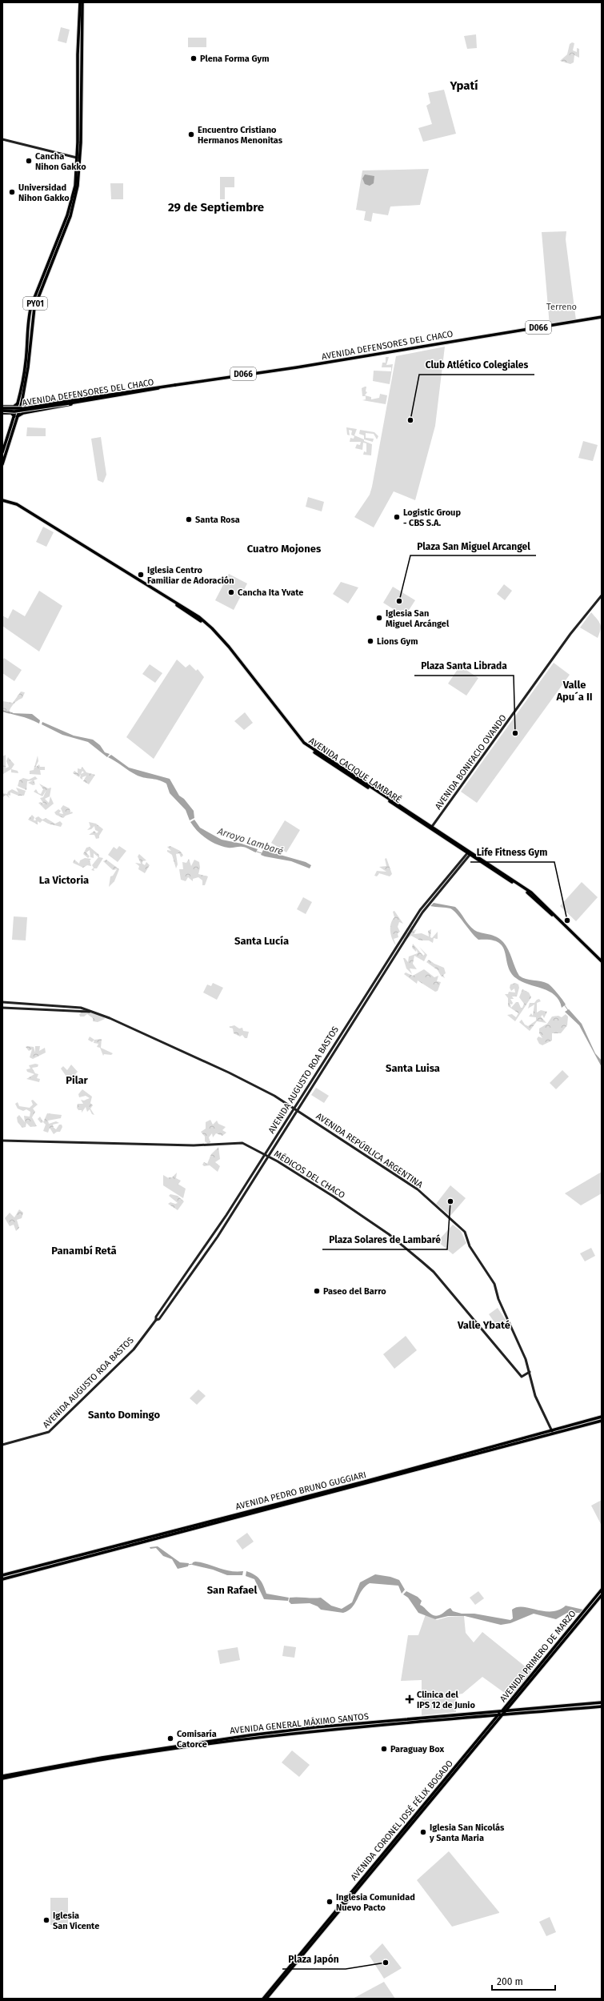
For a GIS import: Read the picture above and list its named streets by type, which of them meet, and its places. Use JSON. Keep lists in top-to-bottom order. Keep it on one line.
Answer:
{"streets":{"main road":["PY01","D066","AVENIDA DEFENSORES DEL CHACO","AVENIDA BONIFACIO OVANDO","AVENIDA CACIQUE LAMBARÉ","AVENIDA AUGUSTO ROA BASTOS","AVENIDA REPÚBLICA ARGENTINA","MÉDICOS DEL CHACO","AVENIDA PEDRO BRUNO GUGGIARI","AVENIDA PRIMERO DE MARZO","AVENIDA GENERAL MÁXIMO SANTOS","AVENIDA CORONEL JOSÉ FÉLIX BOGADO"]},"crossings":[["AVENIDA BONIFACIO OVANDO","AVENIDA CACIQUE LAMBARÉ"],["AVENIDA CACIQUE LAMBARÉ","AVENIDA AUGUSTO ROA BASTOS"],["AVENIDA AUGUSTO ROA BASTOS","AVENIDA REPÚBLICA ARGENTINA"],["AVENIDA AUGUSTO ROA BASTOS","MÉDICOS DEL CHACO"],["AVENIDA REPÚBLICA ARGENTINA","MÉDICOS DEL CHACO"],["AVENIDA REPÚBLICA ARGENTINA","AVENIDA PEDRO BRUNO GUGGIARI"],["AVENIDA PRIMERO DE MARZO","AVENIDA GENERAL MÁXIMO SANTOS"],["AVENIDA PRIMERO DE MARZO","AVENIDA CORONEL JOSÉ FÉLIX BOGADO"],["AVENIDA GENERAL MÁXIMO SANTOS","AVENIDA CORONEL JOSÉ FÉLIX BOGADO"]],"districts":["Ypatí","29 de Septiembre","Cuatro Mojones","Valle Apu´a II","La Victoria","Santa Lucía","Santa Luisa","Pilar","Panambí Retã","Valle Ybaté","Santo Domingo","San Rafael"],"water":["Arroyo Lambaré"],"parks":["Terreno"],"places":{"other":["Plena Forma Gym","Encuentro Cristiano Hermanos Menonitas","Cancha Nihon Gakko","Universidad Nihon Gakko","Club Atlético Colegiales","Logistic Group - CBS S.A.","Santa Rosa","Iglesia Centro Familiar de Adoración","Cancha Ita Yvate","Plaza San Miguel Arcangel","Iglesia San Miguel Arcángel","Lions Gym","Plaza Santa Librada","Life Fitness Gym","Plaza Solares de Lambaré","Paseo del Barro","Comisaría Catorce","Paraguay Box","Iglesia San Nicolás y Santa Maria","Inglesia Comunidad Nuevo Pacto","Iglesia San Vicente","Plaza Japón"],"health":["Clinica del IPS 12 de Junio"]},"scale_bar":"200 m"}
